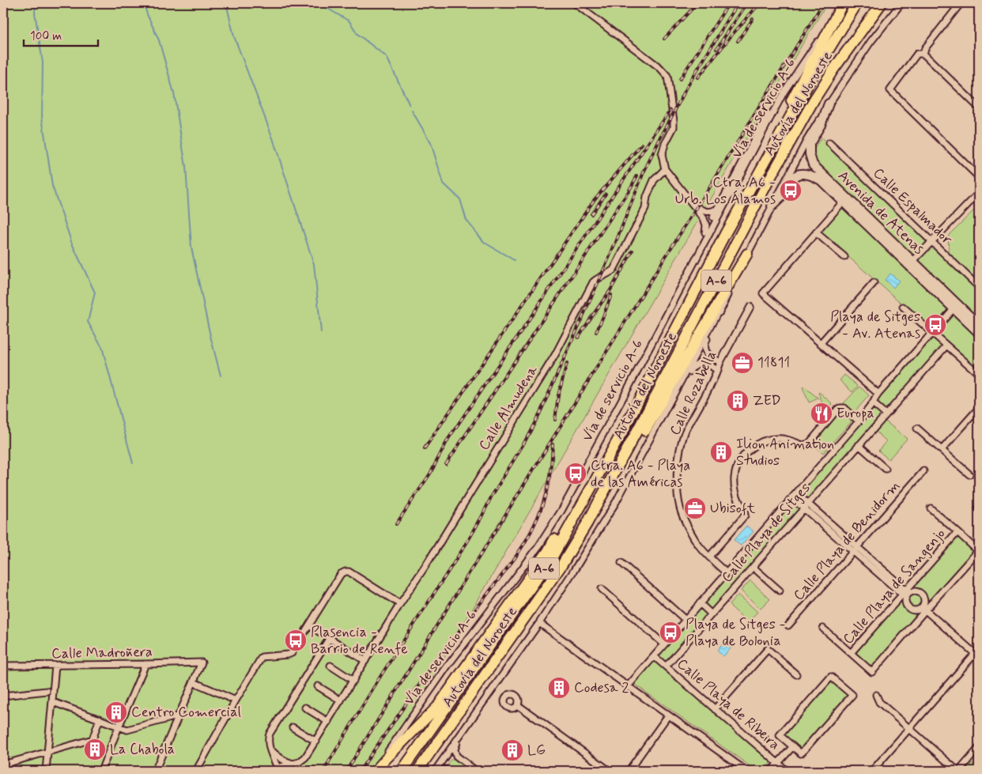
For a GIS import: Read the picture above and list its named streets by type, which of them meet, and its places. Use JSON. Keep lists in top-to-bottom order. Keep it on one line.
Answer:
{"streets":{"highway":["Autovía del Noroeste","A-6"],"main road":["Avenida de Atenas"],"street":["Vía de servicio A-6","Calle Espalmador","Calle Rozabella","Calle Almudena","Calle Playa de Sitges","Calle Playa de Benidorm","Calle Playa de Sangenjo","Calle Madroñera","Calle Playa de Ribeira"]},"crossings":[["Avenida de Atenas","Calle Playa de Sitges"],["Calle Rozabella","Calle Playa de Sitges"],["Calle Playa de Sitges","Calle Playa de Ribeira"]],"places":{"bus stop":["Ctra. A6 - Urb. Los Álamos","Playa de Sitges - Av. Atenas","Ctra. A6 - Playa de las Américas","Playa de Sitges - Playa de Bolonia","Plasencia - Barrio de Renfe"],"office":["11811","Ubisoft"],"building":["ZED","Ilion Animation Studios","Codesa 2","Centro Comercial","La Chabola","LG"],"restaurant":["Europa"]},"scale_bar":"100 m"}
